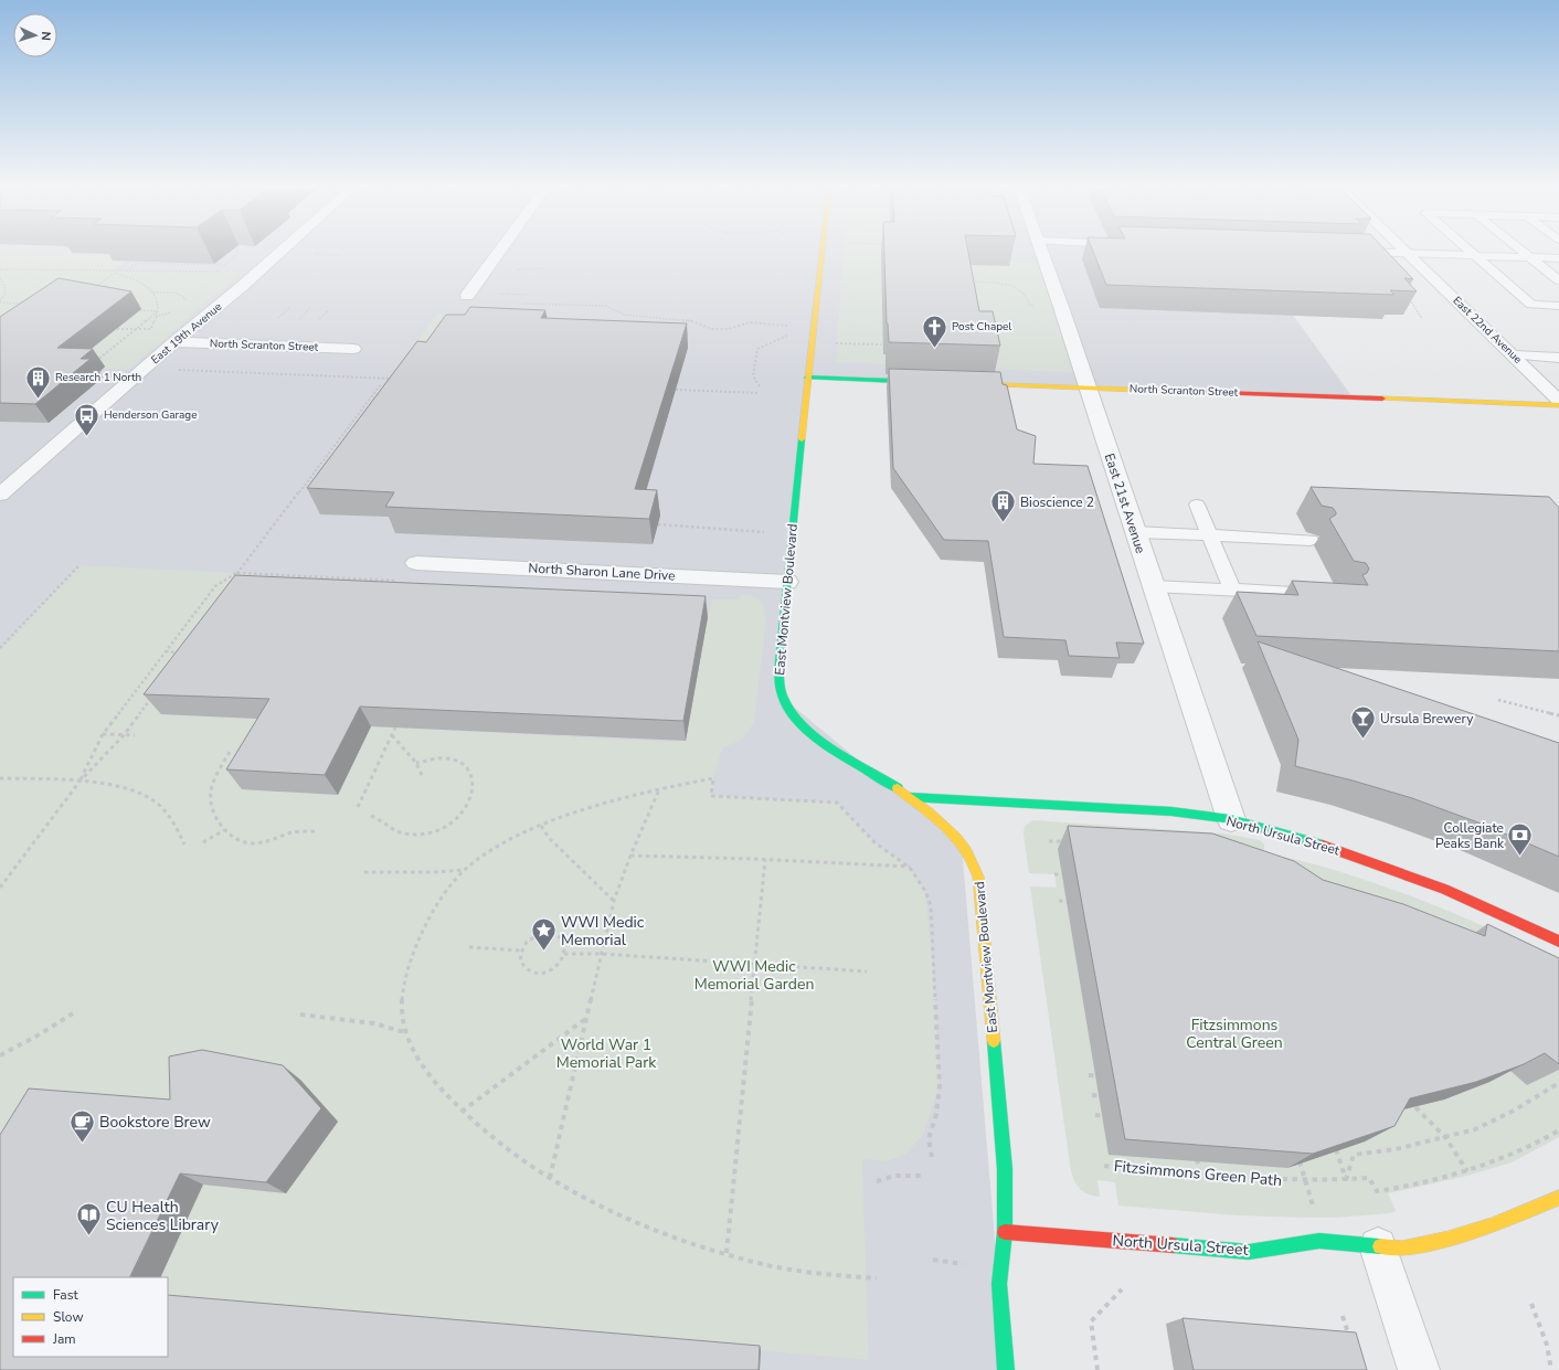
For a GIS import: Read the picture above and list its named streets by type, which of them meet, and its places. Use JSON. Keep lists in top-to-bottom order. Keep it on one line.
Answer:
{"streets":{"street":["East 22nd Avenue","East 19th Avenue","North Scranton Street","East 21st Avenue","North Sharon Lane Drive","East Montview Boulevard","North Ursula Street"],"path":["Fitzsimmons Green Path"]},"crossings":[["East 19th Avenue","North Scranton Street"],["North Scranton Street","East 21st Avenue"],["East 21st Avenue","North Ursula Street"],["North Sharon Lane Drive","East Montview Boulevard"],["East Montview Boulevard","North Ursula Street"]],"parks":["WWI Medic Memorial Garden","Fitzsimmons Central Green","World War 1 Memorial Park"],"places":{"church":["Post Chapel"],"building":["Research 1 North","Bioscience 2"],"bus stop":["Henderson Garage"],"bar":["Ursula Brewery"],"bank":["Collegiate Peaks Bank"],"place":["WWI Medic Memorial"],"cafe":["Bookstore Brew"],"library":["CU Health Sciences Library"]},"legend":["Fast","Slow","Jam"],"north":"right"}
